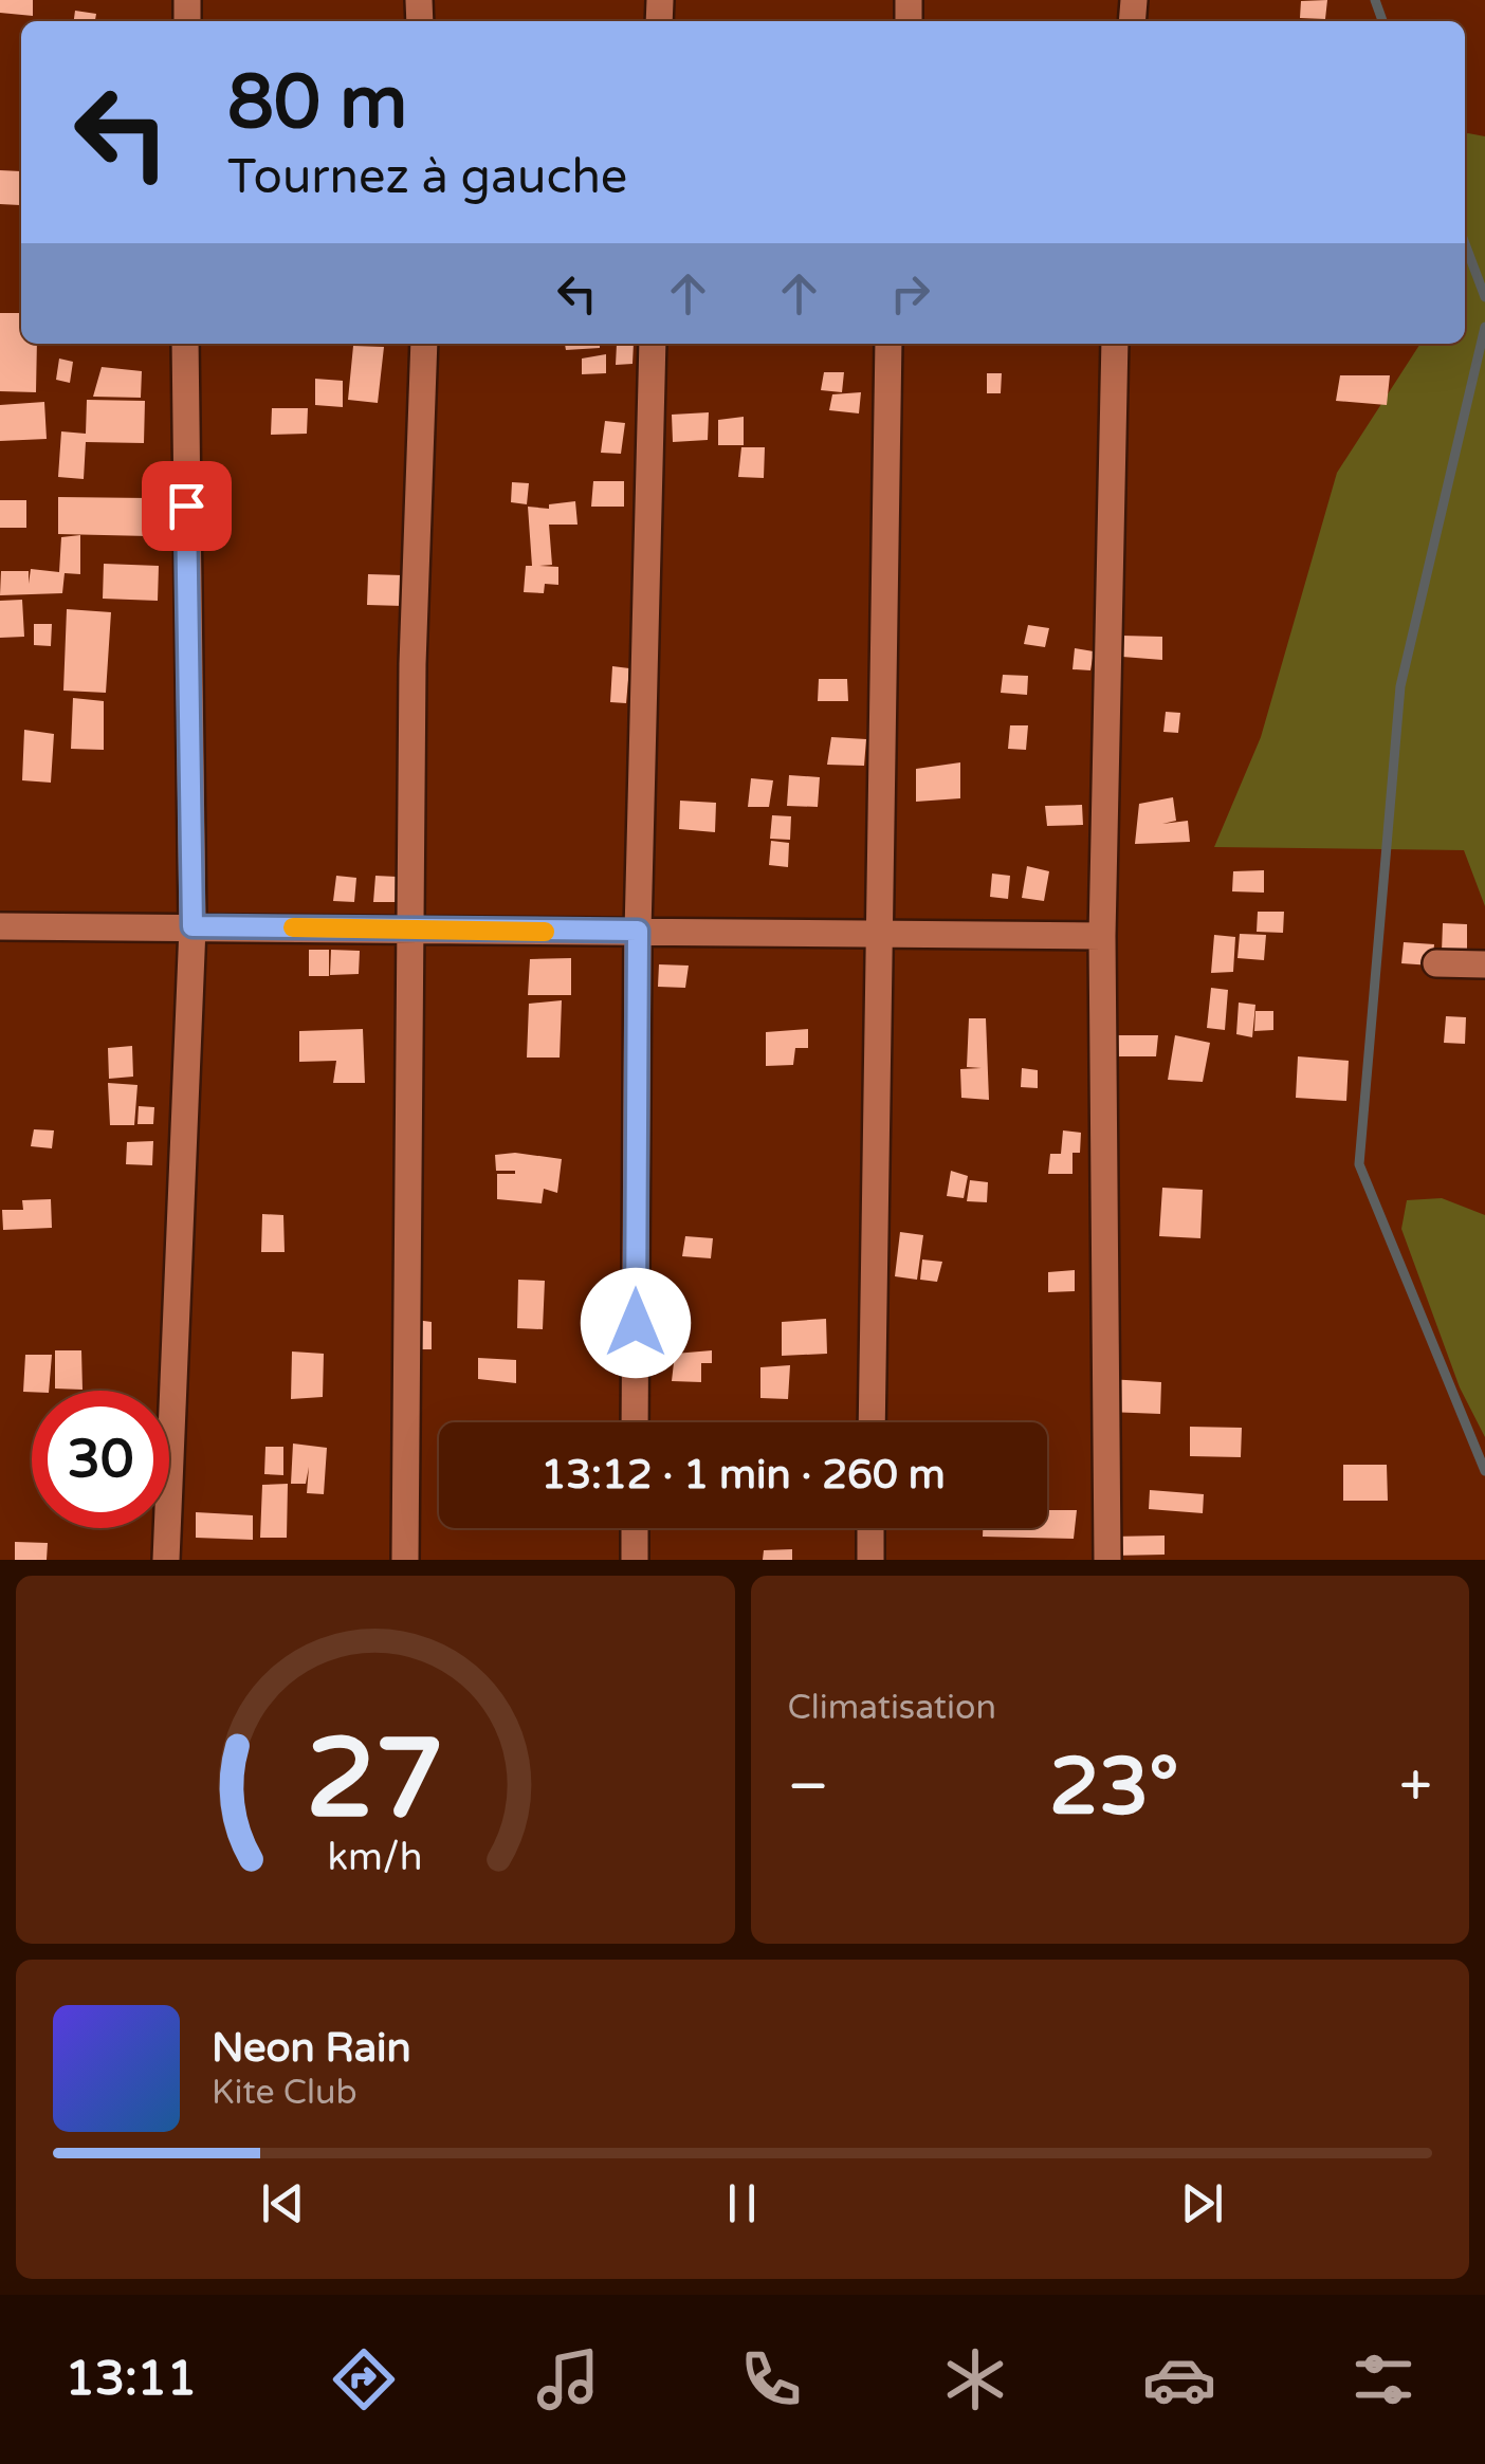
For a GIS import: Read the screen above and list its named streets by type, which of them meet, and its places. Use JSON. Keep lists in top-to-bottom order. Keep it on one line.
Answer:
{"page":{"turn":["80 m","Tournez à gauche"],"limit":"30","trip":"13:12 · 1 min · 260 m","tile":"Climatisation","heat":["−","23°","+"],"song":["Neon Rain","Kite Club"],"tabs":"13:11","gauge":["27","km/h"]}}
